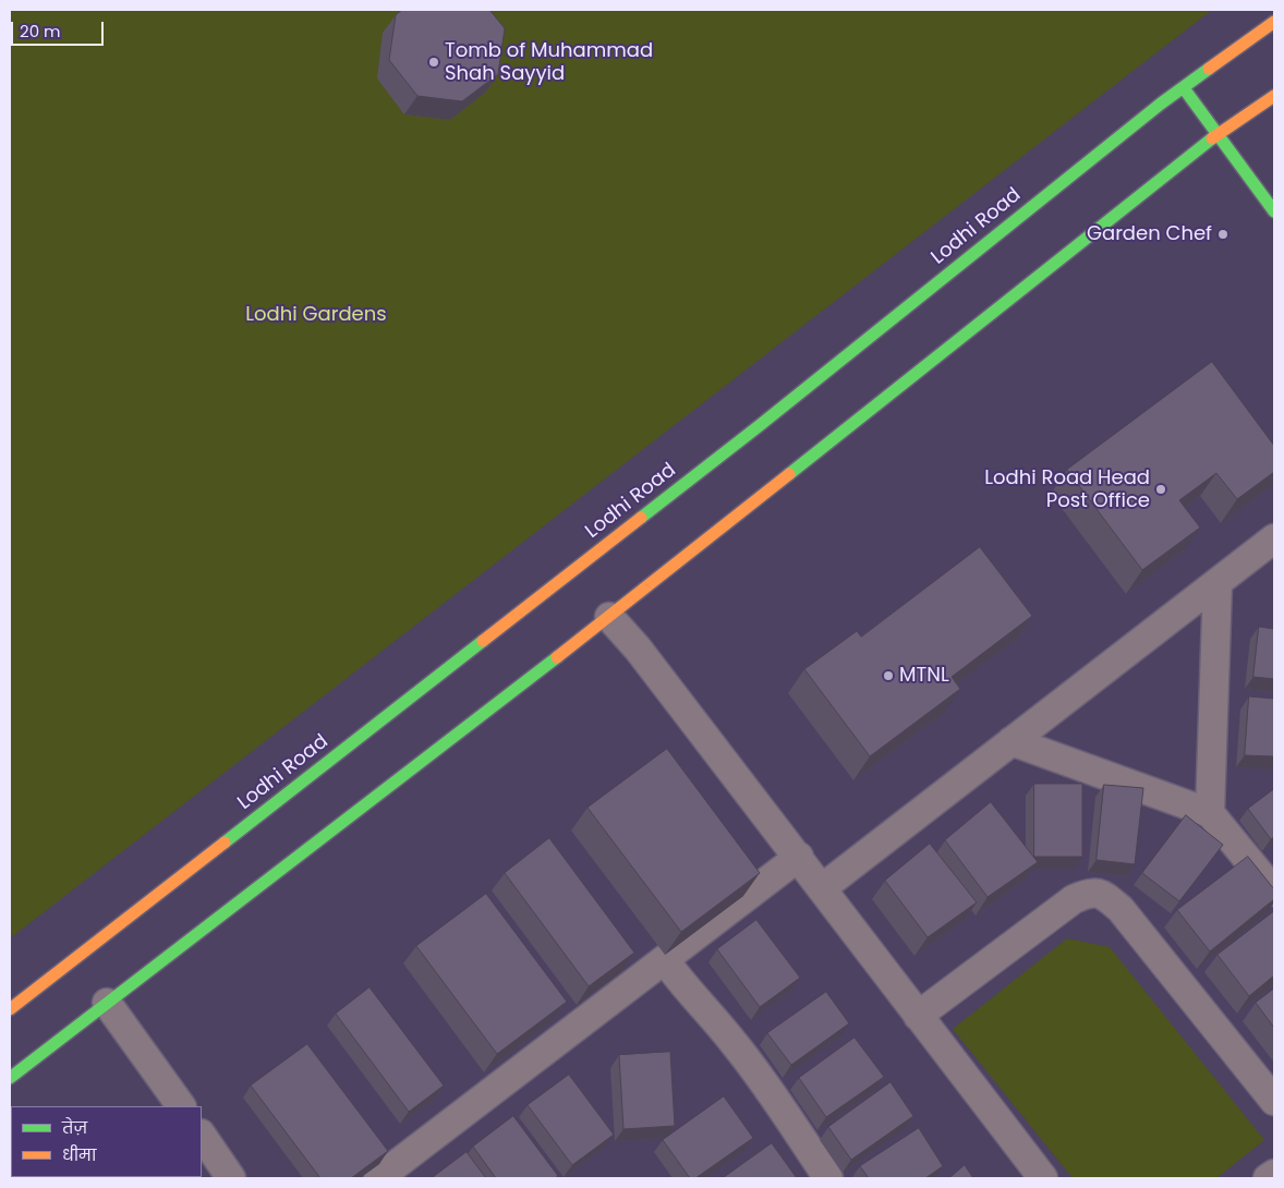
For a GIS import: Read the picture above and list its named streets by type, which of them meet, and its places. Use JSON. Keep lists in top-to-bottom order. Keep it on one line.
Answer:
{"streets":{"main road":["Lodhi Road"]},"parks":["Lodhi Gardens"],"places":["Tomb of Muhammad Shah Sayyid","Garden Chef","Lodhi Road Head Post Office","MTNL"],"legend":["तेज़","धीमा"],"scale_bar":"20 m"}
